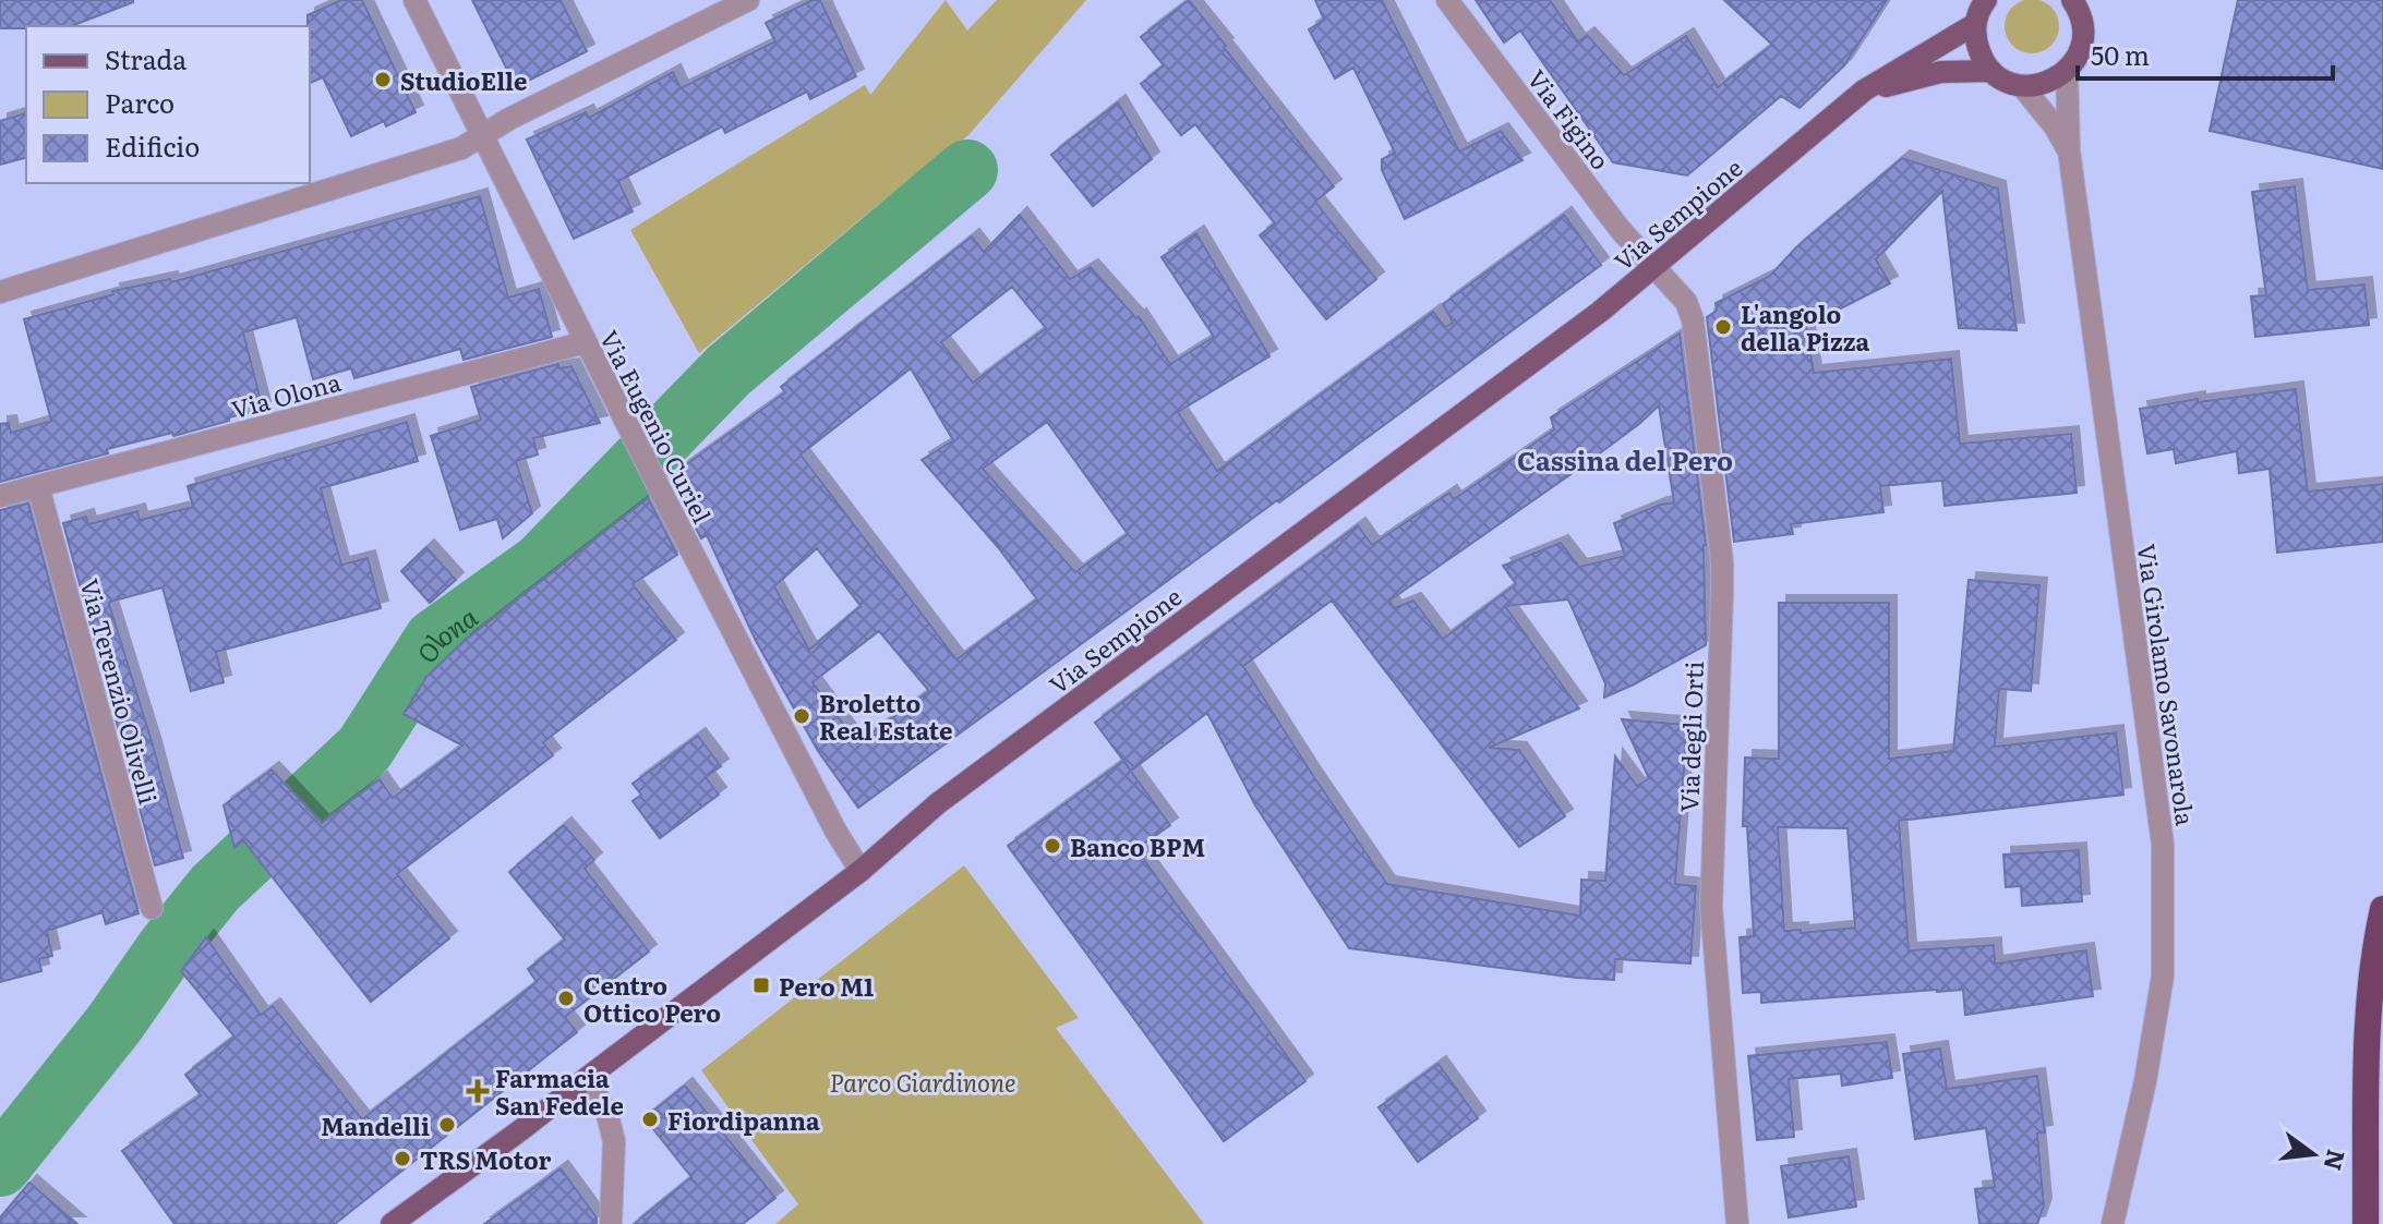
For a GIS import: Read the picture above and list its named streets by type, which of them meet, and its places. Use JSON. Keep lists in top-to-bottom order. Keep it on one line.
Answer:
{"streets":{"main road":["Via Sempione"],"street":["Via Figino","Via Olona","Via Eugenio Curiel","Via Girolamo Savonarola","Via Terenzio Olivelli","Via degli Orti"]},"crossings":[["Via Figino","Via Sempione"],["Via Figino","Via degli Orti"],["Via Sempione","Via Eugenio Curiel"],["Via Sempione","Via degli Orti"],["Via Olona","Via Eugenio Curiel"],["Via Olona","Via Terenzio Olivelli"]],"districts":["Cassina del Pero"],"water":["Olona"],"parks":["Parco Giardinone"],"places":{"other":["StudioElle","L'angolo della Pizza","Broletto Real Estate","Banco BPM","Centro Ottico Pero","Fiordipanna","Mandelli","TRS Motor"],"transit":["Pero M1"],"health":["Farmacia San Fedele"]},"legend":["Strada","Parco","Edificio"],"scale_bar":"50 m","north":"right"}
